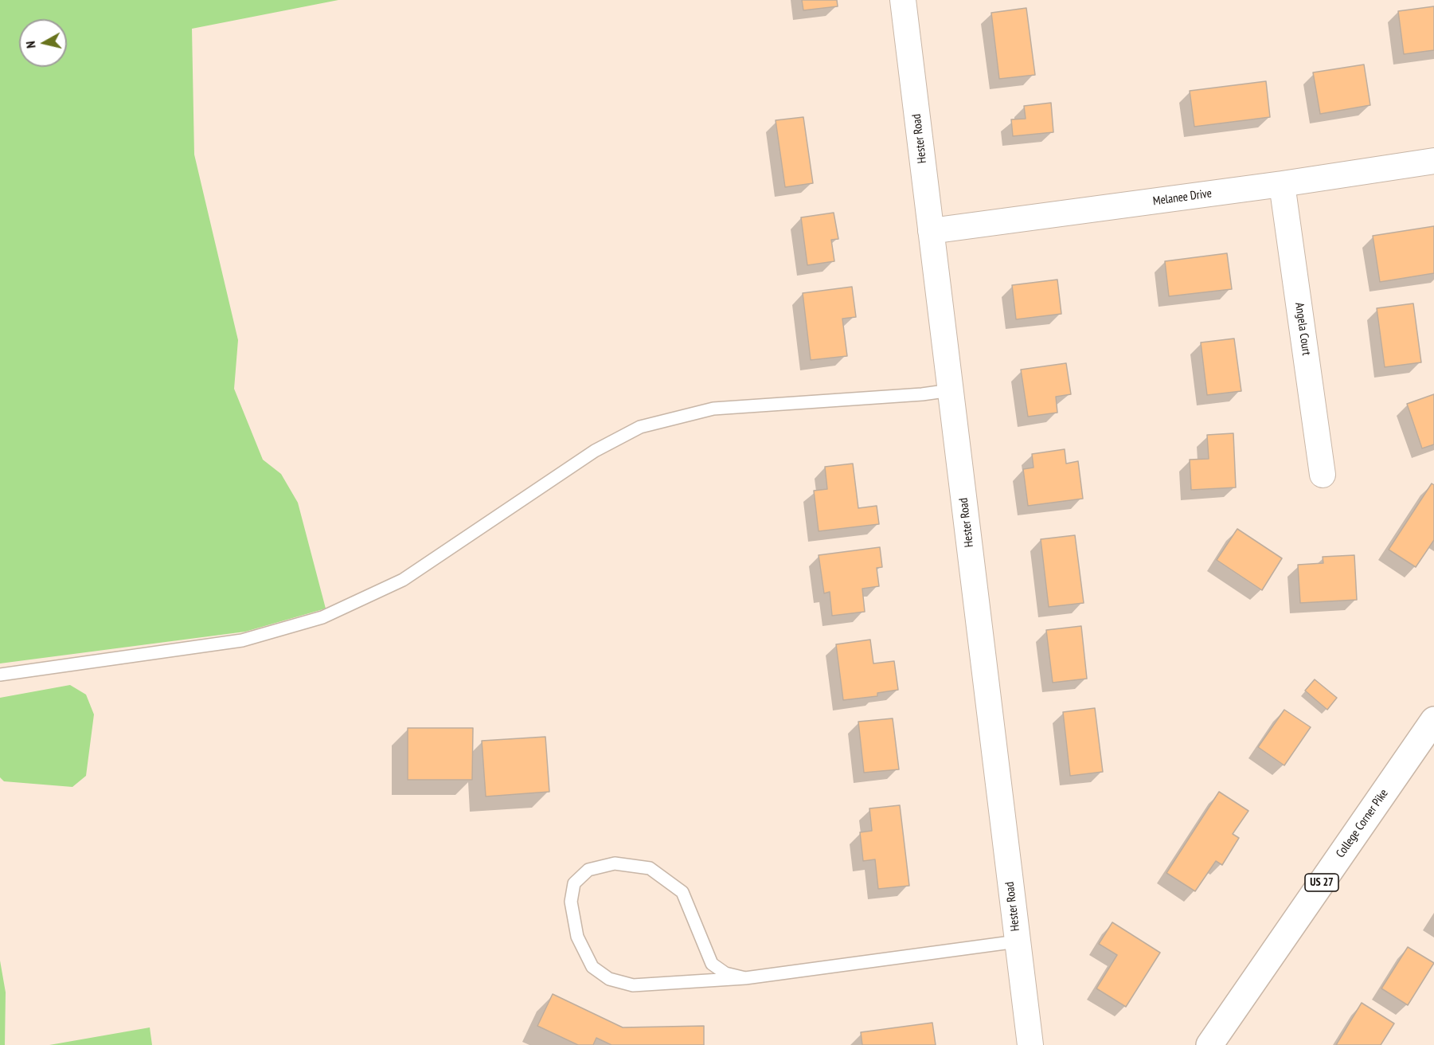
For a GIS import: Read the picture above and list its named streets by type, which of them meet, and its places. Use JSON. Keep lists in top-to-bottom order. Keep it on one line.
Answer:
{"streets":{"highway":["College Corner Pike","US 27"],"street":["Hester Road","Melanee Drive","Angela Court"]},"crossings":[["Hester Road","Melanee Drive"],["Melanee Drive","Angela Court"]],"north":"left"}
